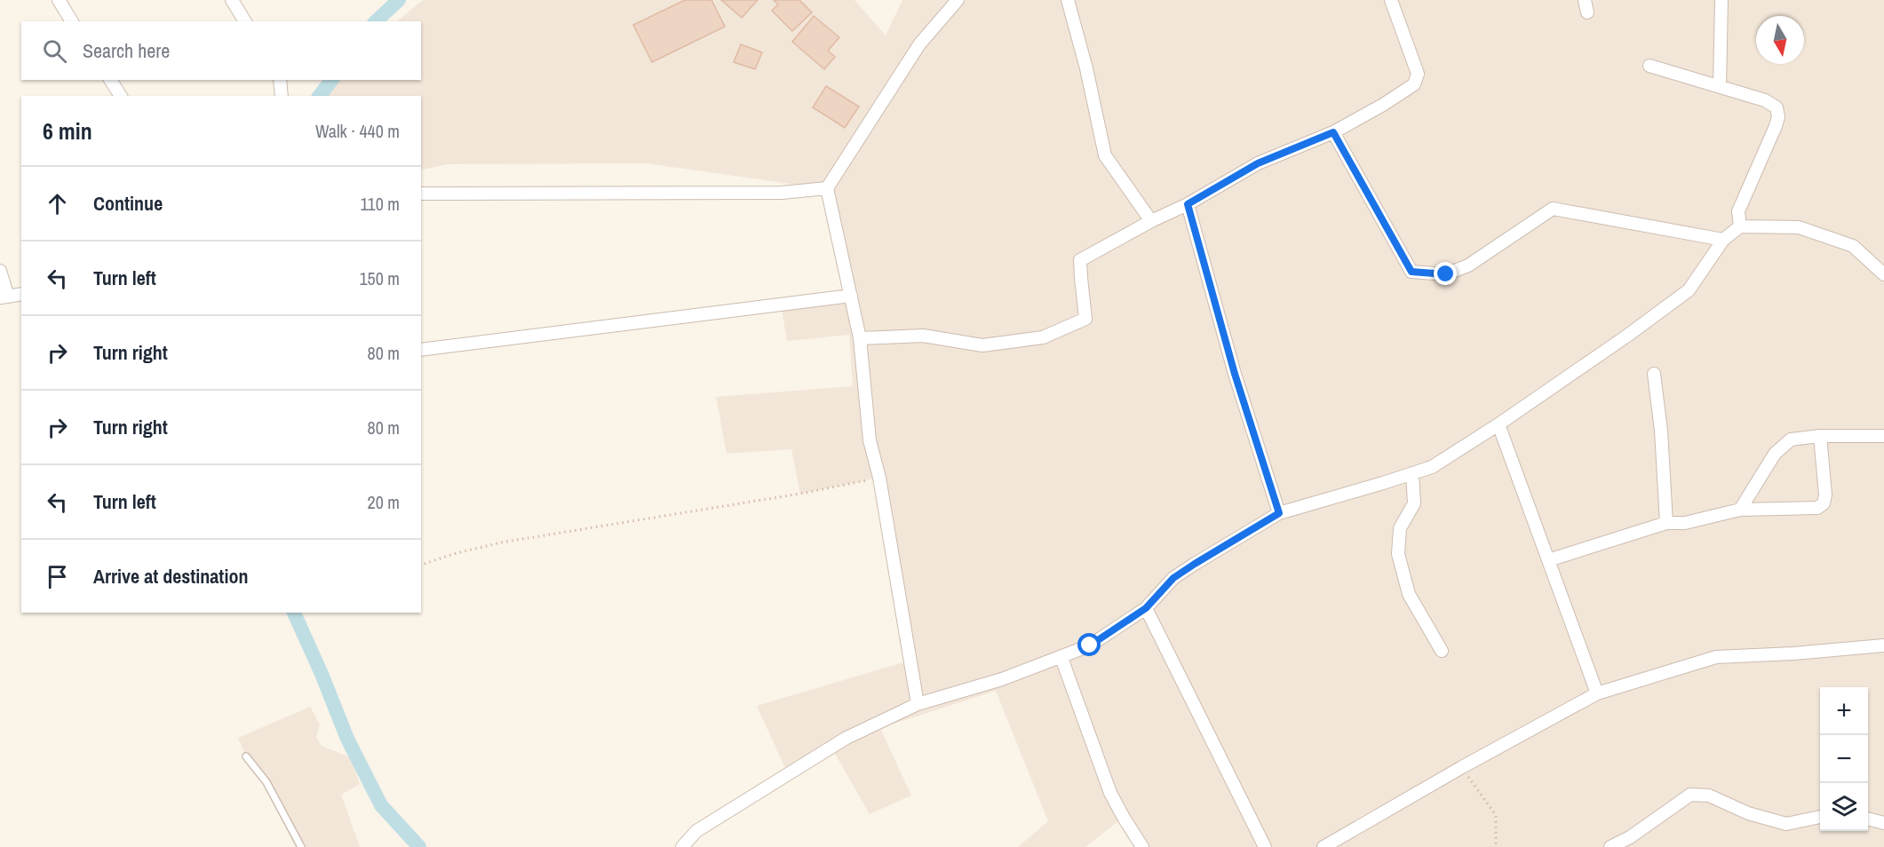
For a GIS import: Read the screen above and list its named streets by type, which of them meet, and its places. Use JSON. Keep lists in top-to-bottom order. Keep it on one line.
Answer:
{"north":"bottom","page":{"search":"Search here","heading":["6 min","Walk · 440 m"],"list":[["Continue","110 m"],["Turn left","150 m"],["Turn right","80 m"],["Turn right","80 m"],["Turn left","20 m"],"Arrive at destination"],"map_buttons":["+","−"]}}
